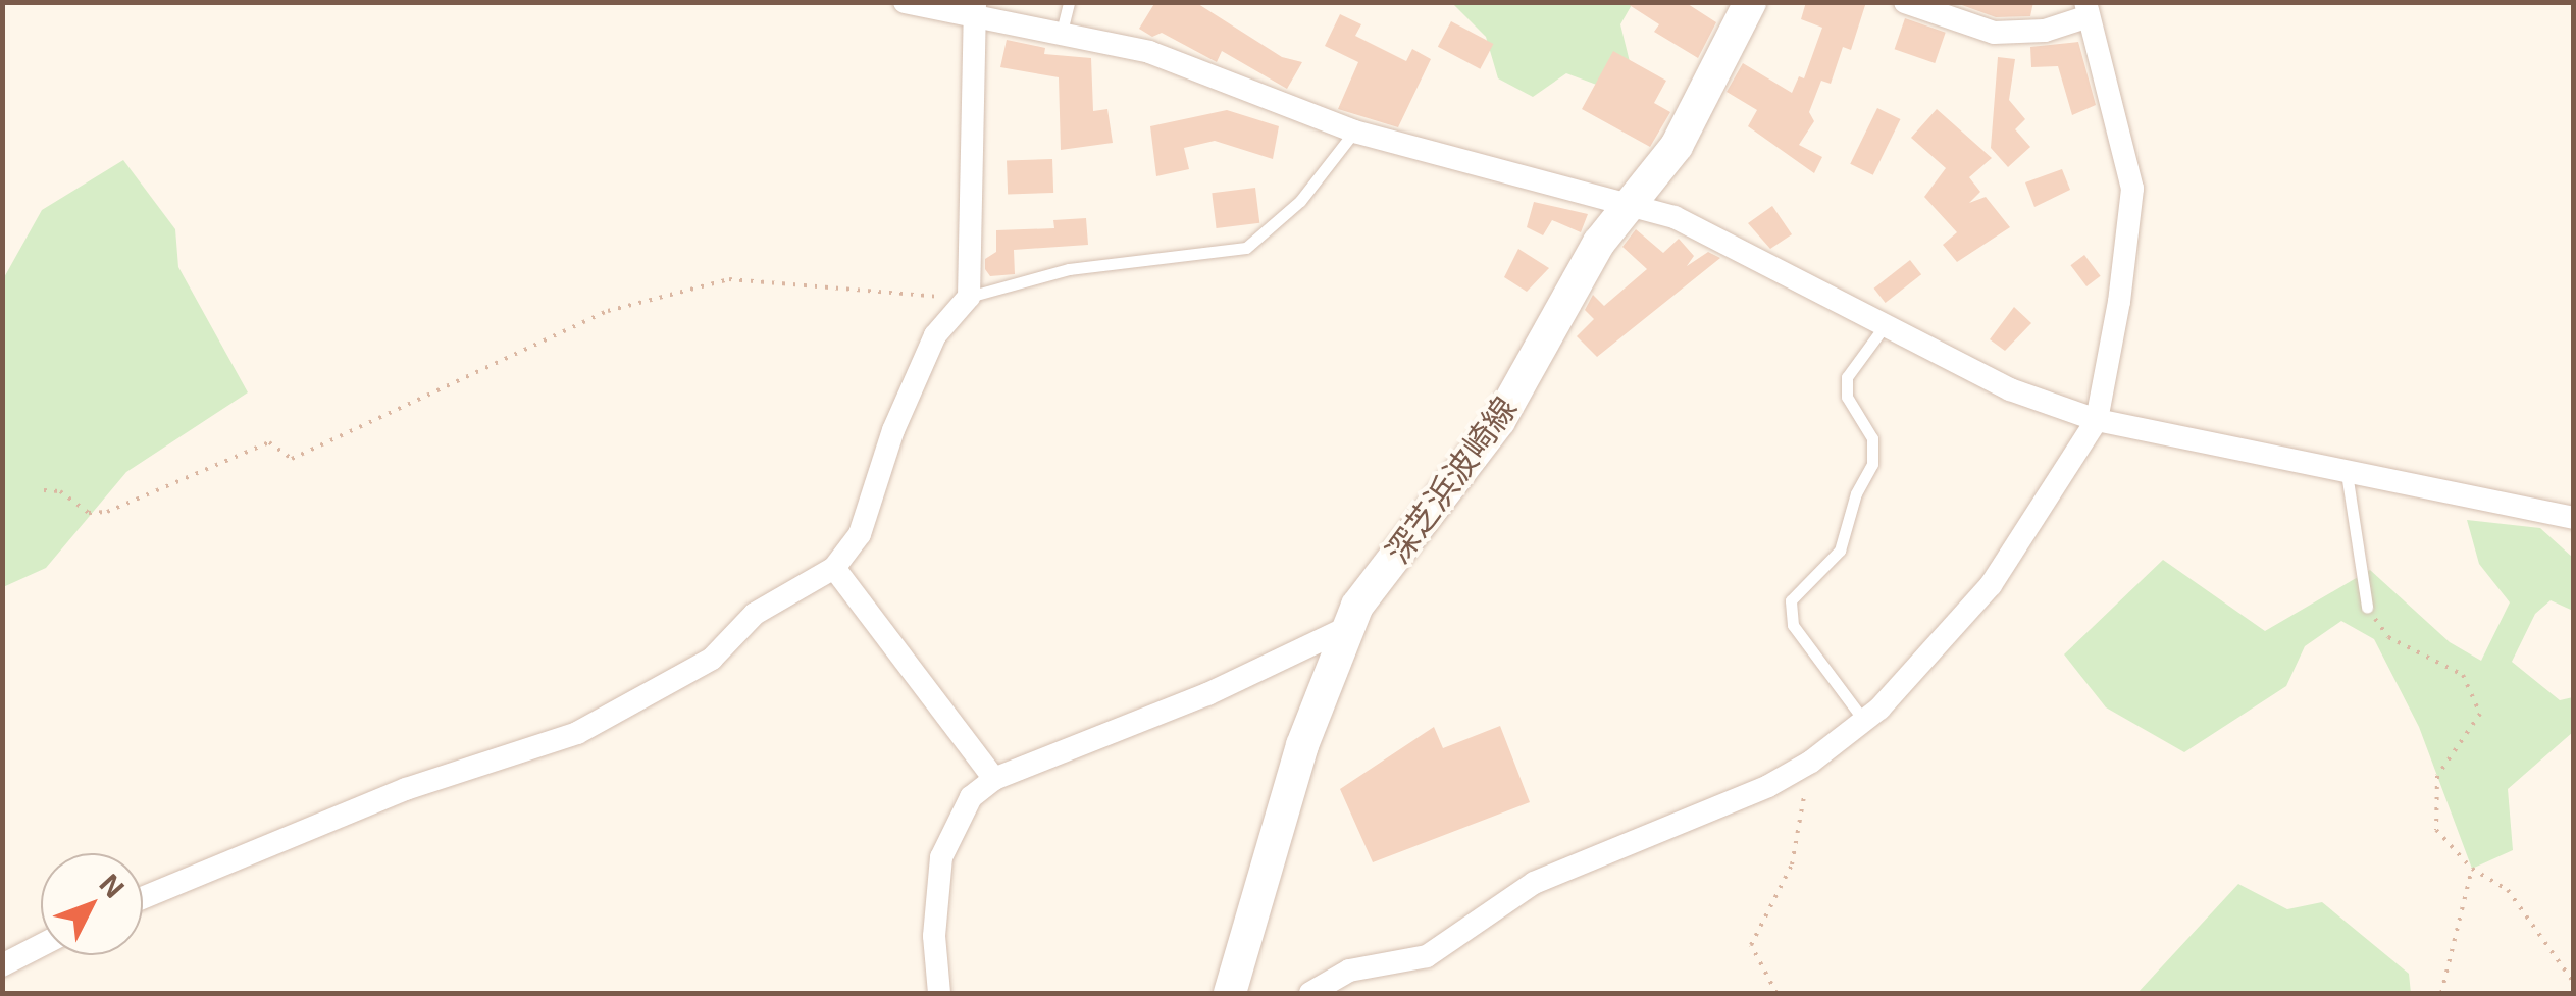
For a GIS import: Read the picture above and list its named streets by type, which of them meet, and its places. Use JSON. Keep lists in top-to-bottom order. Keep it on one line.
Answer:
{"streets":{"main road":["深芝浜波崎線"]},"north":"top right"}
